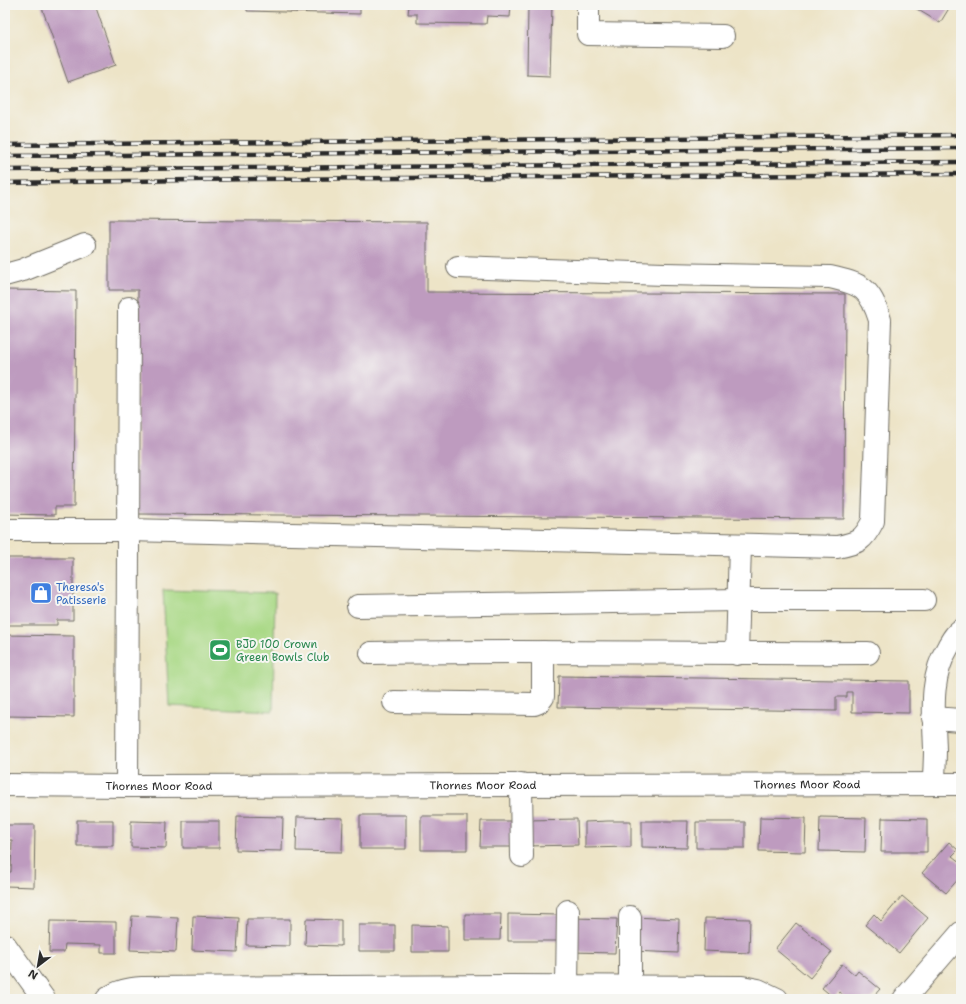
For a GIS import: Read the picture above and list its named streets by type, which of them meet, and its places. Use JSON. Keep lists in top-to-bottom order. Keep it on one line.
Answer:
{"streets":{"street":["Thornes Moor Road"]},"places":{"shop":["Theresa's Patisserie"],"sports":["BJD 100 Crown Green Bowls Club"]},"north":"bottom left"}
